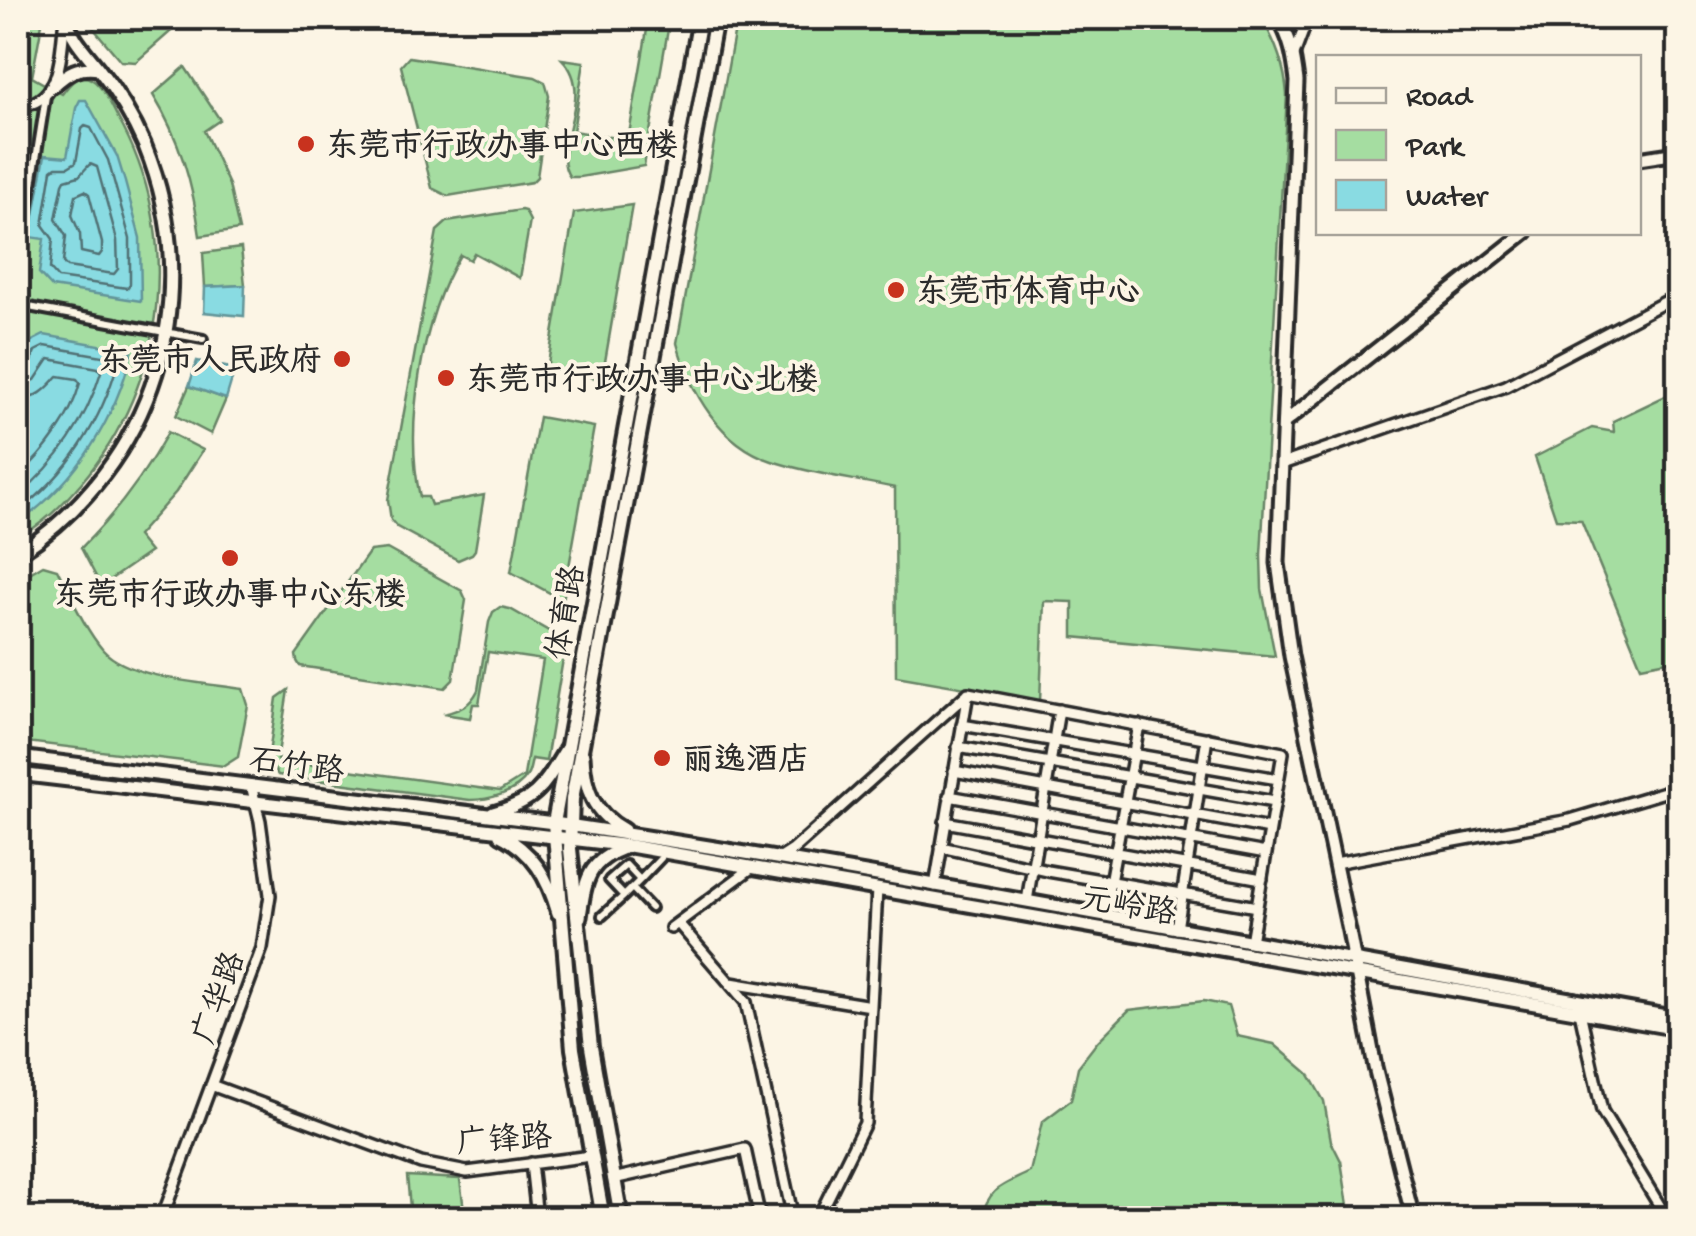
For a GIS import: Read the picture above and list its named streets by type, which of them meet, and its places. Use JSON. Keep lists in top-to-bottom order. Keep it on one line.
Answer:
{"streets":{"main road":["体育路"],"street":["石竹路","元岭路","广华路","广锋路"]},"crossings":[["体育路","石竹路"],["体育路","元岭路"],["体育路","广锋路"],["石竹路","元岭路"],["石竹路","广华路"],["广华路","广锋路"]],"places":["东莞市行政办事中心西楼","东莞市体育中心","东莞市人民政府","东莞市行政办事中心北楼","东莞市行政办事中心东楼","丽逸酒店"],"legend":["Road","Park","Water"]}
